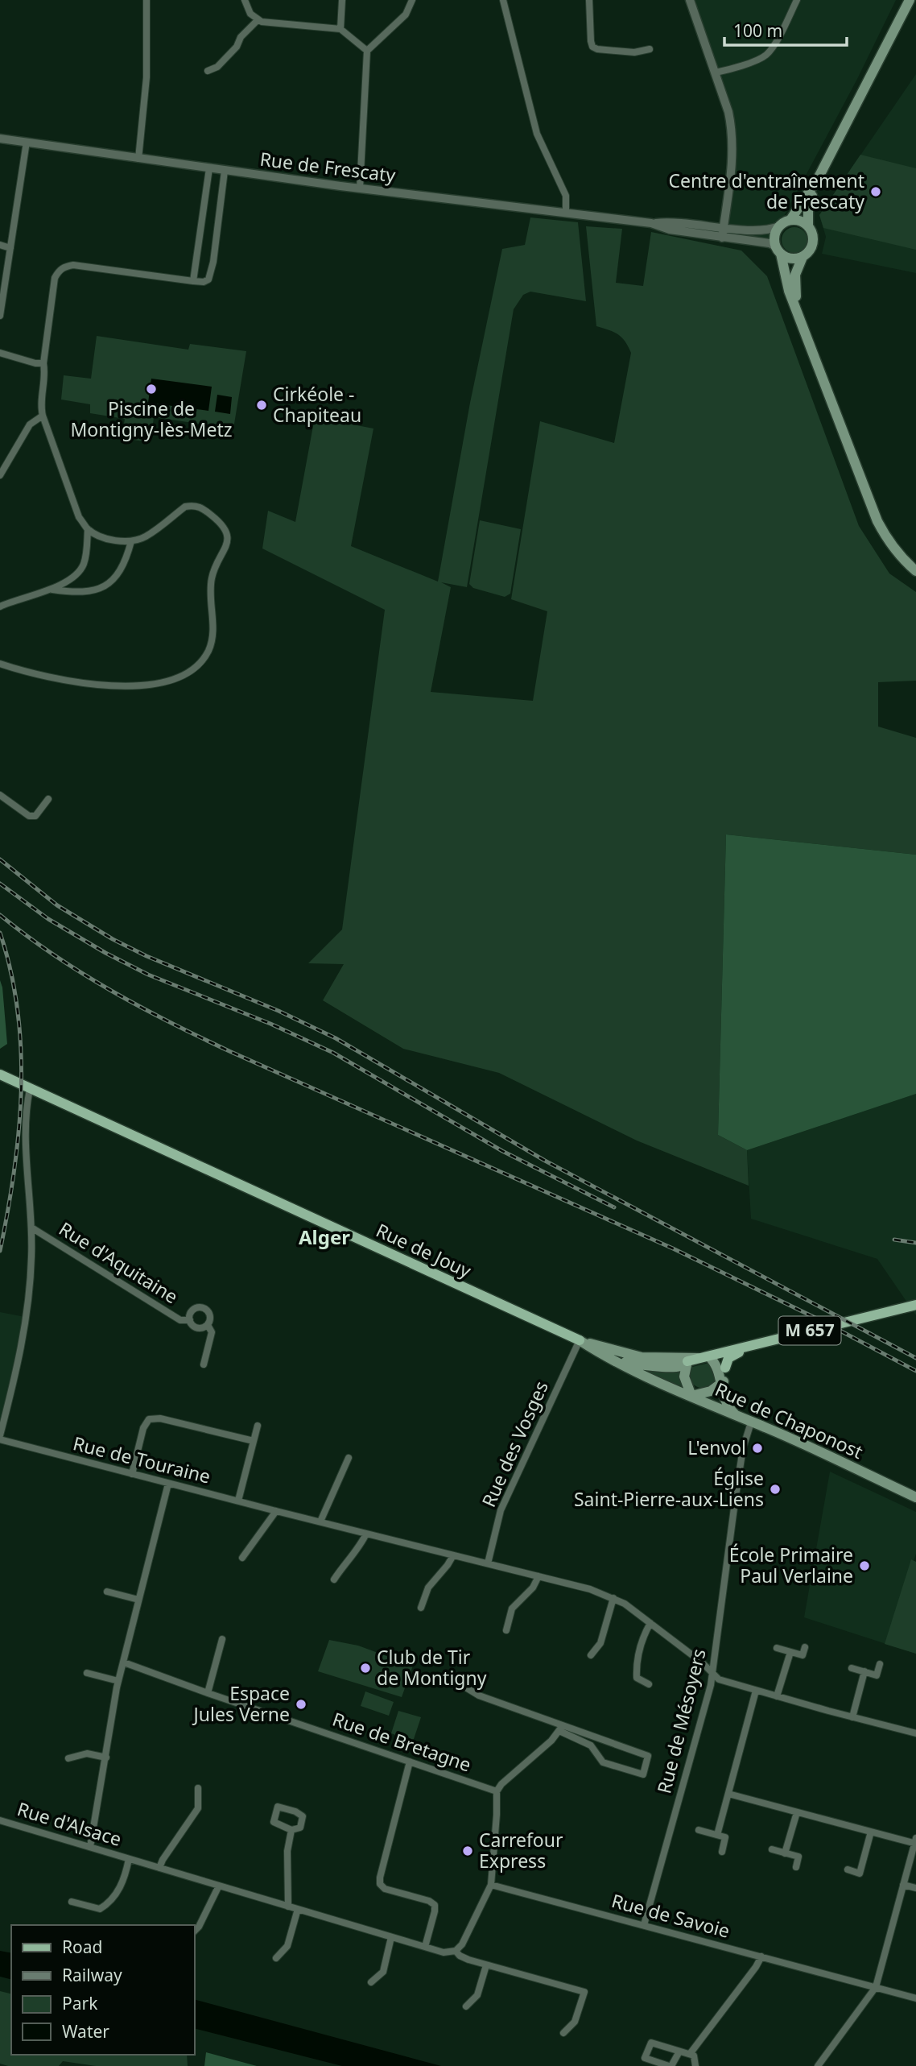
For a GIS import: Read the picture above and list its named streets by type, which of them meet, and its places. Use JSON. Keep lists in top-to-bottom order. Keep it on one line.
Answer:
{"streets":{"main road":["Rue de Jouy","M 657","Rue de Chaponost"],"street":["Rue de Frescaty","Rue d'Aquitaine","Rue des Vosges","Rue de Touraine","Rue de Mésoyers","Rue de Bretagne","Rue d'Alsace","Rue de Savoie"]},"crossings":[["Rue de Jouy","Rue de Chaponost"],["Rue de Jouy","Rue des Vosges"],["Rue de Chaponost","Rue de Mésoyers"],["Rue des Vosges","Rue de Touraine"],["Rue de Touraine","Rue de Mésoyers"],["Rue de Mésoyers","Rue de Savoie"]],"districts":["Alger"],"places":["Centre d'entraînement de Frescaty","Piscine de Montigny-lès-Metz","Cirkéole - Chapiteau","L'envol","Église Saint-Pierre-aux-Liens","École Primaire Paul Verlaine","Club de Tir de Montigny","Espace Jules Verne","Carrefour Express"],"legend":["Road","Railway","Park","Water"],"scale_bar":"100 m"}
